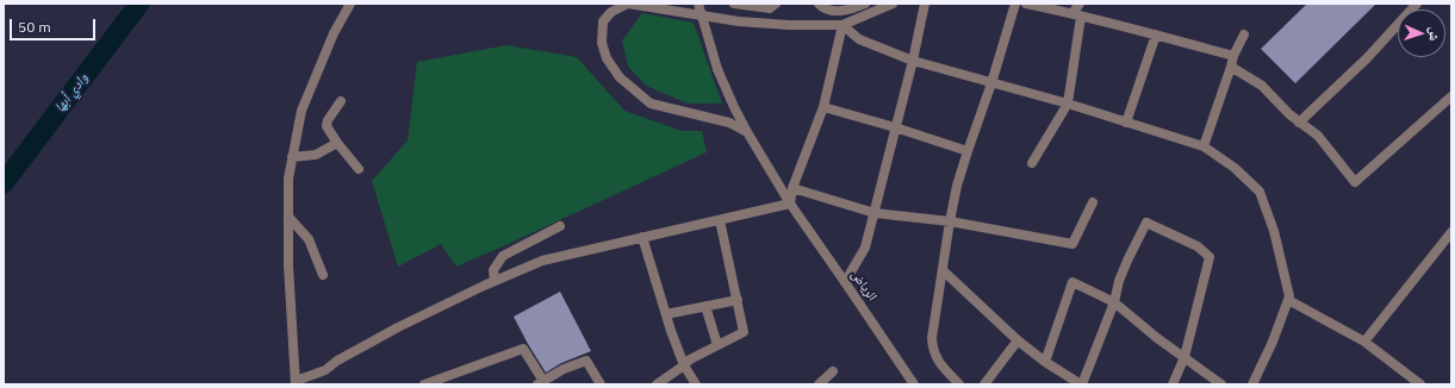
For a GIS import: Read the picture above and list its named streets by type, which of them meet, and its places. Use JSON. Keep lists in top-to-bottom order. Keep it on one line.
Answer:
{"streets":{"street":["الرياض"]},"water":["وادي أبها"],"scale_bar":"50 m","north":"right"}
